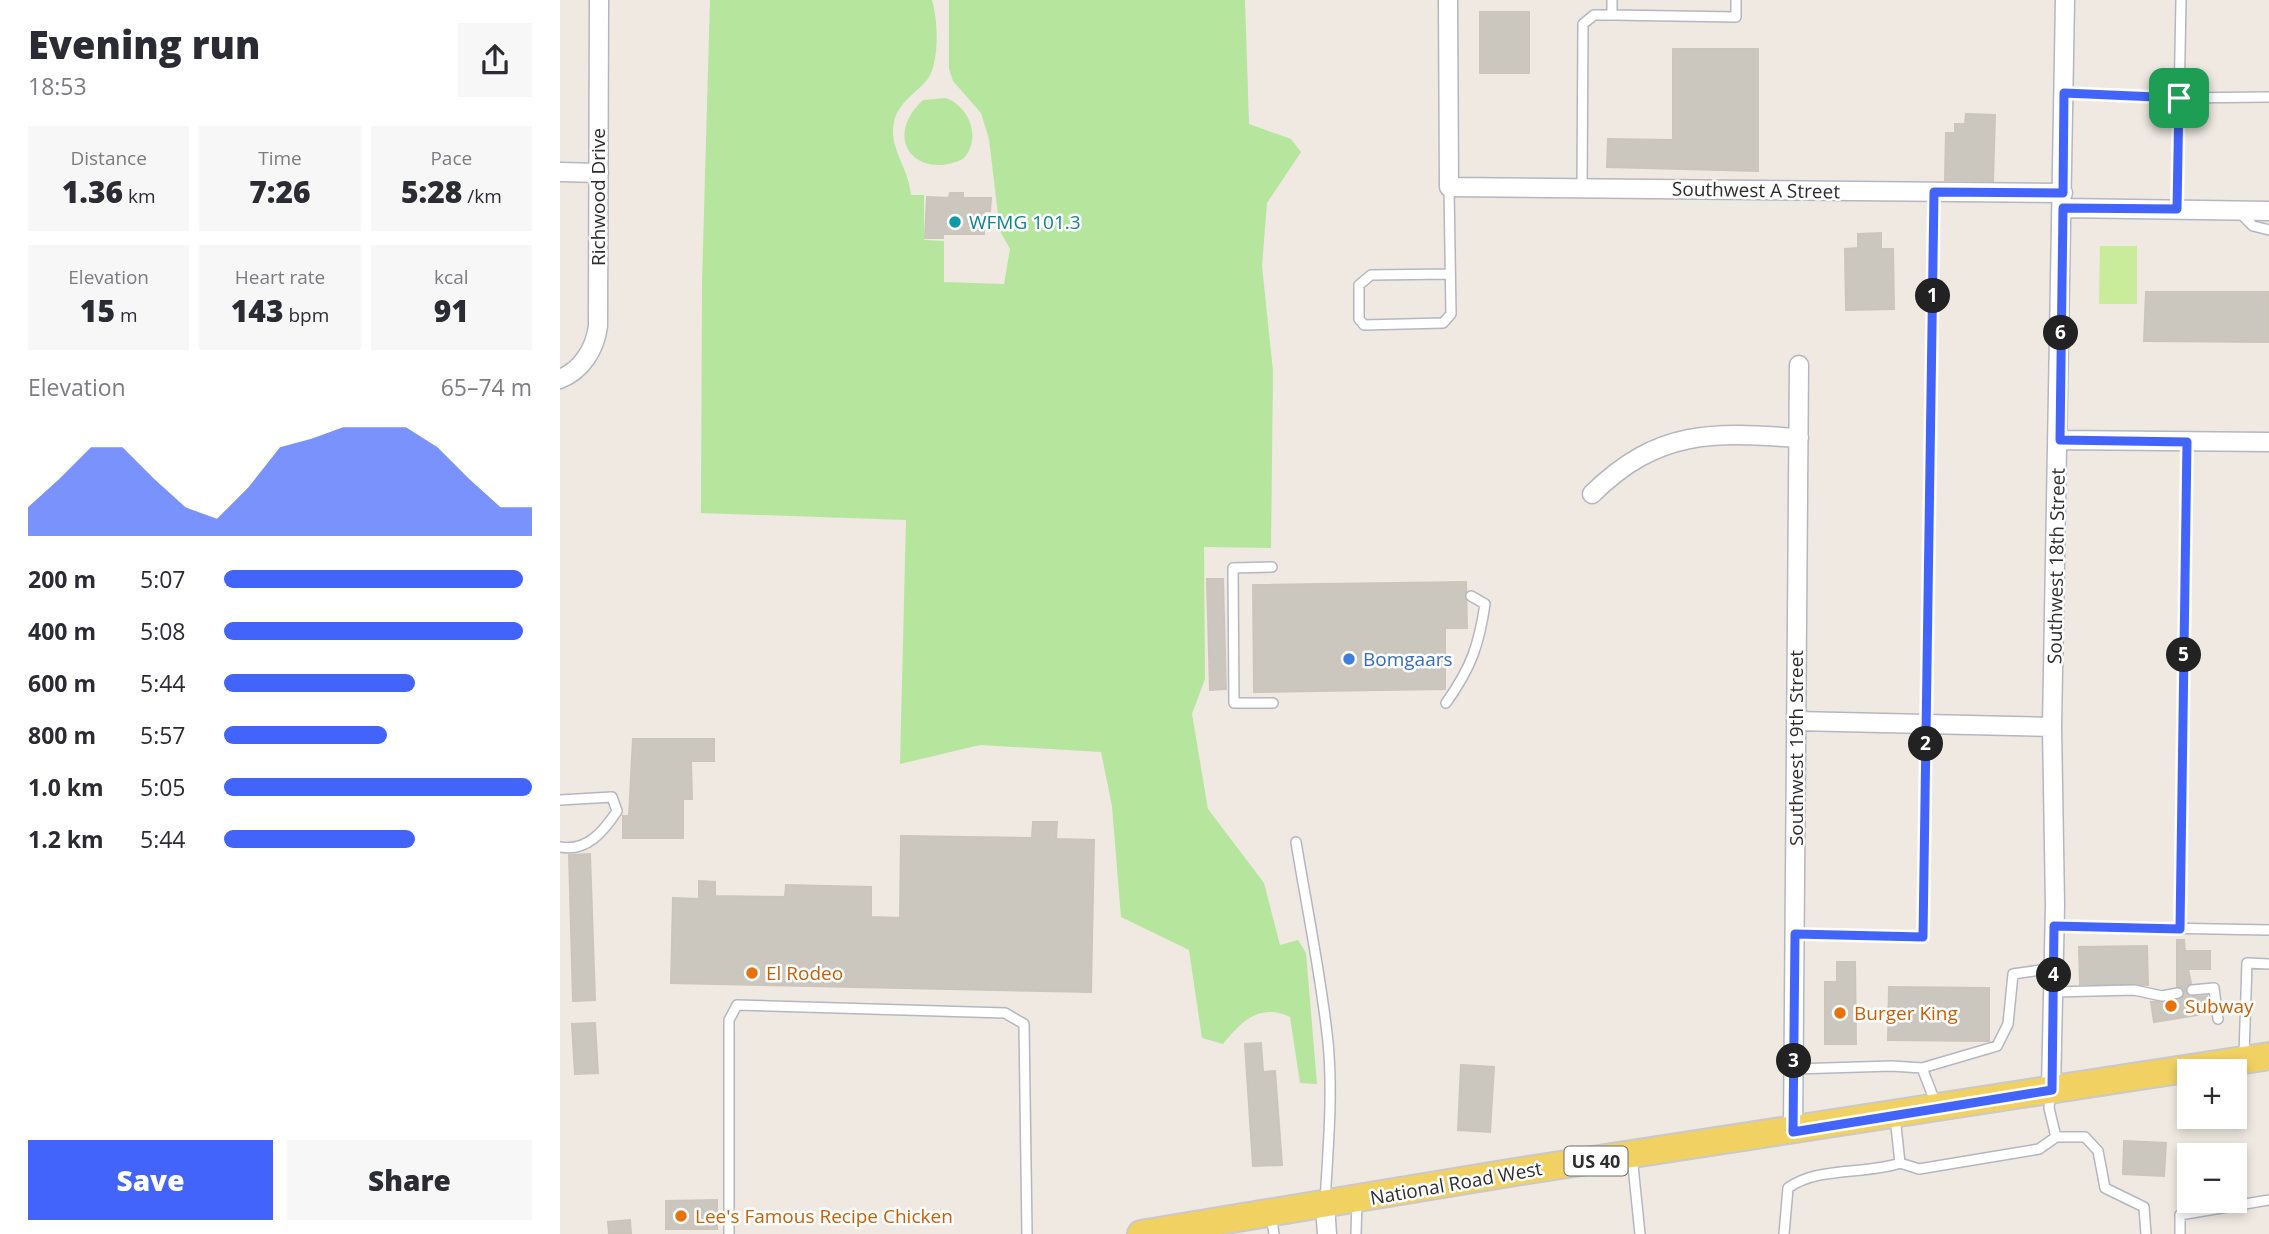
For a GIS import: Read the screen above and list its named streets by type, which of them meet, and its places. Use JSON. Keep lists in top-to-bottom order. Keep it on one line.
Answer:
{"streets":{"main road":["US 40","National Road West"],"street":["Southwest A Street","Richwood Drive","Southwest 18th Street","Southwest 19th Street"]},"crossings":[["Southwest A Street","Southwest 18th Street"],["Southwest 18th Street","National Road West"],["Southwest 19th Street","National Road West"]],"places":["WFMG 101.3","Bomgaars","El Rodeo","Subway","Burger King","Lee's Famous Recipe Chicken"],"page":{"heading":["Evening run","18:53"],"stats":[["Distance","1.36 km"],["Time","7:26"],["Pace","5:28 /km"],["Elevation","15 m"],["Heart rate","143 bpm"],["kcal","91"]],"pins":["1","6","5","2","4","3"],"chart":["Elevation","65–74 m"],"list":[{"name":"200 m","note":"5:07"},{"name":"400 m","note":"5:08"},{"name":"600 m","note":"5:44"},{"name":"800 m","note":"5:57"},{"name":"1.0 km","note":"5:05"},{"name":"1.2 km","note":"5:44"}],"map_buttons":["+","−"],"buttons":["Save","Share"]}}
